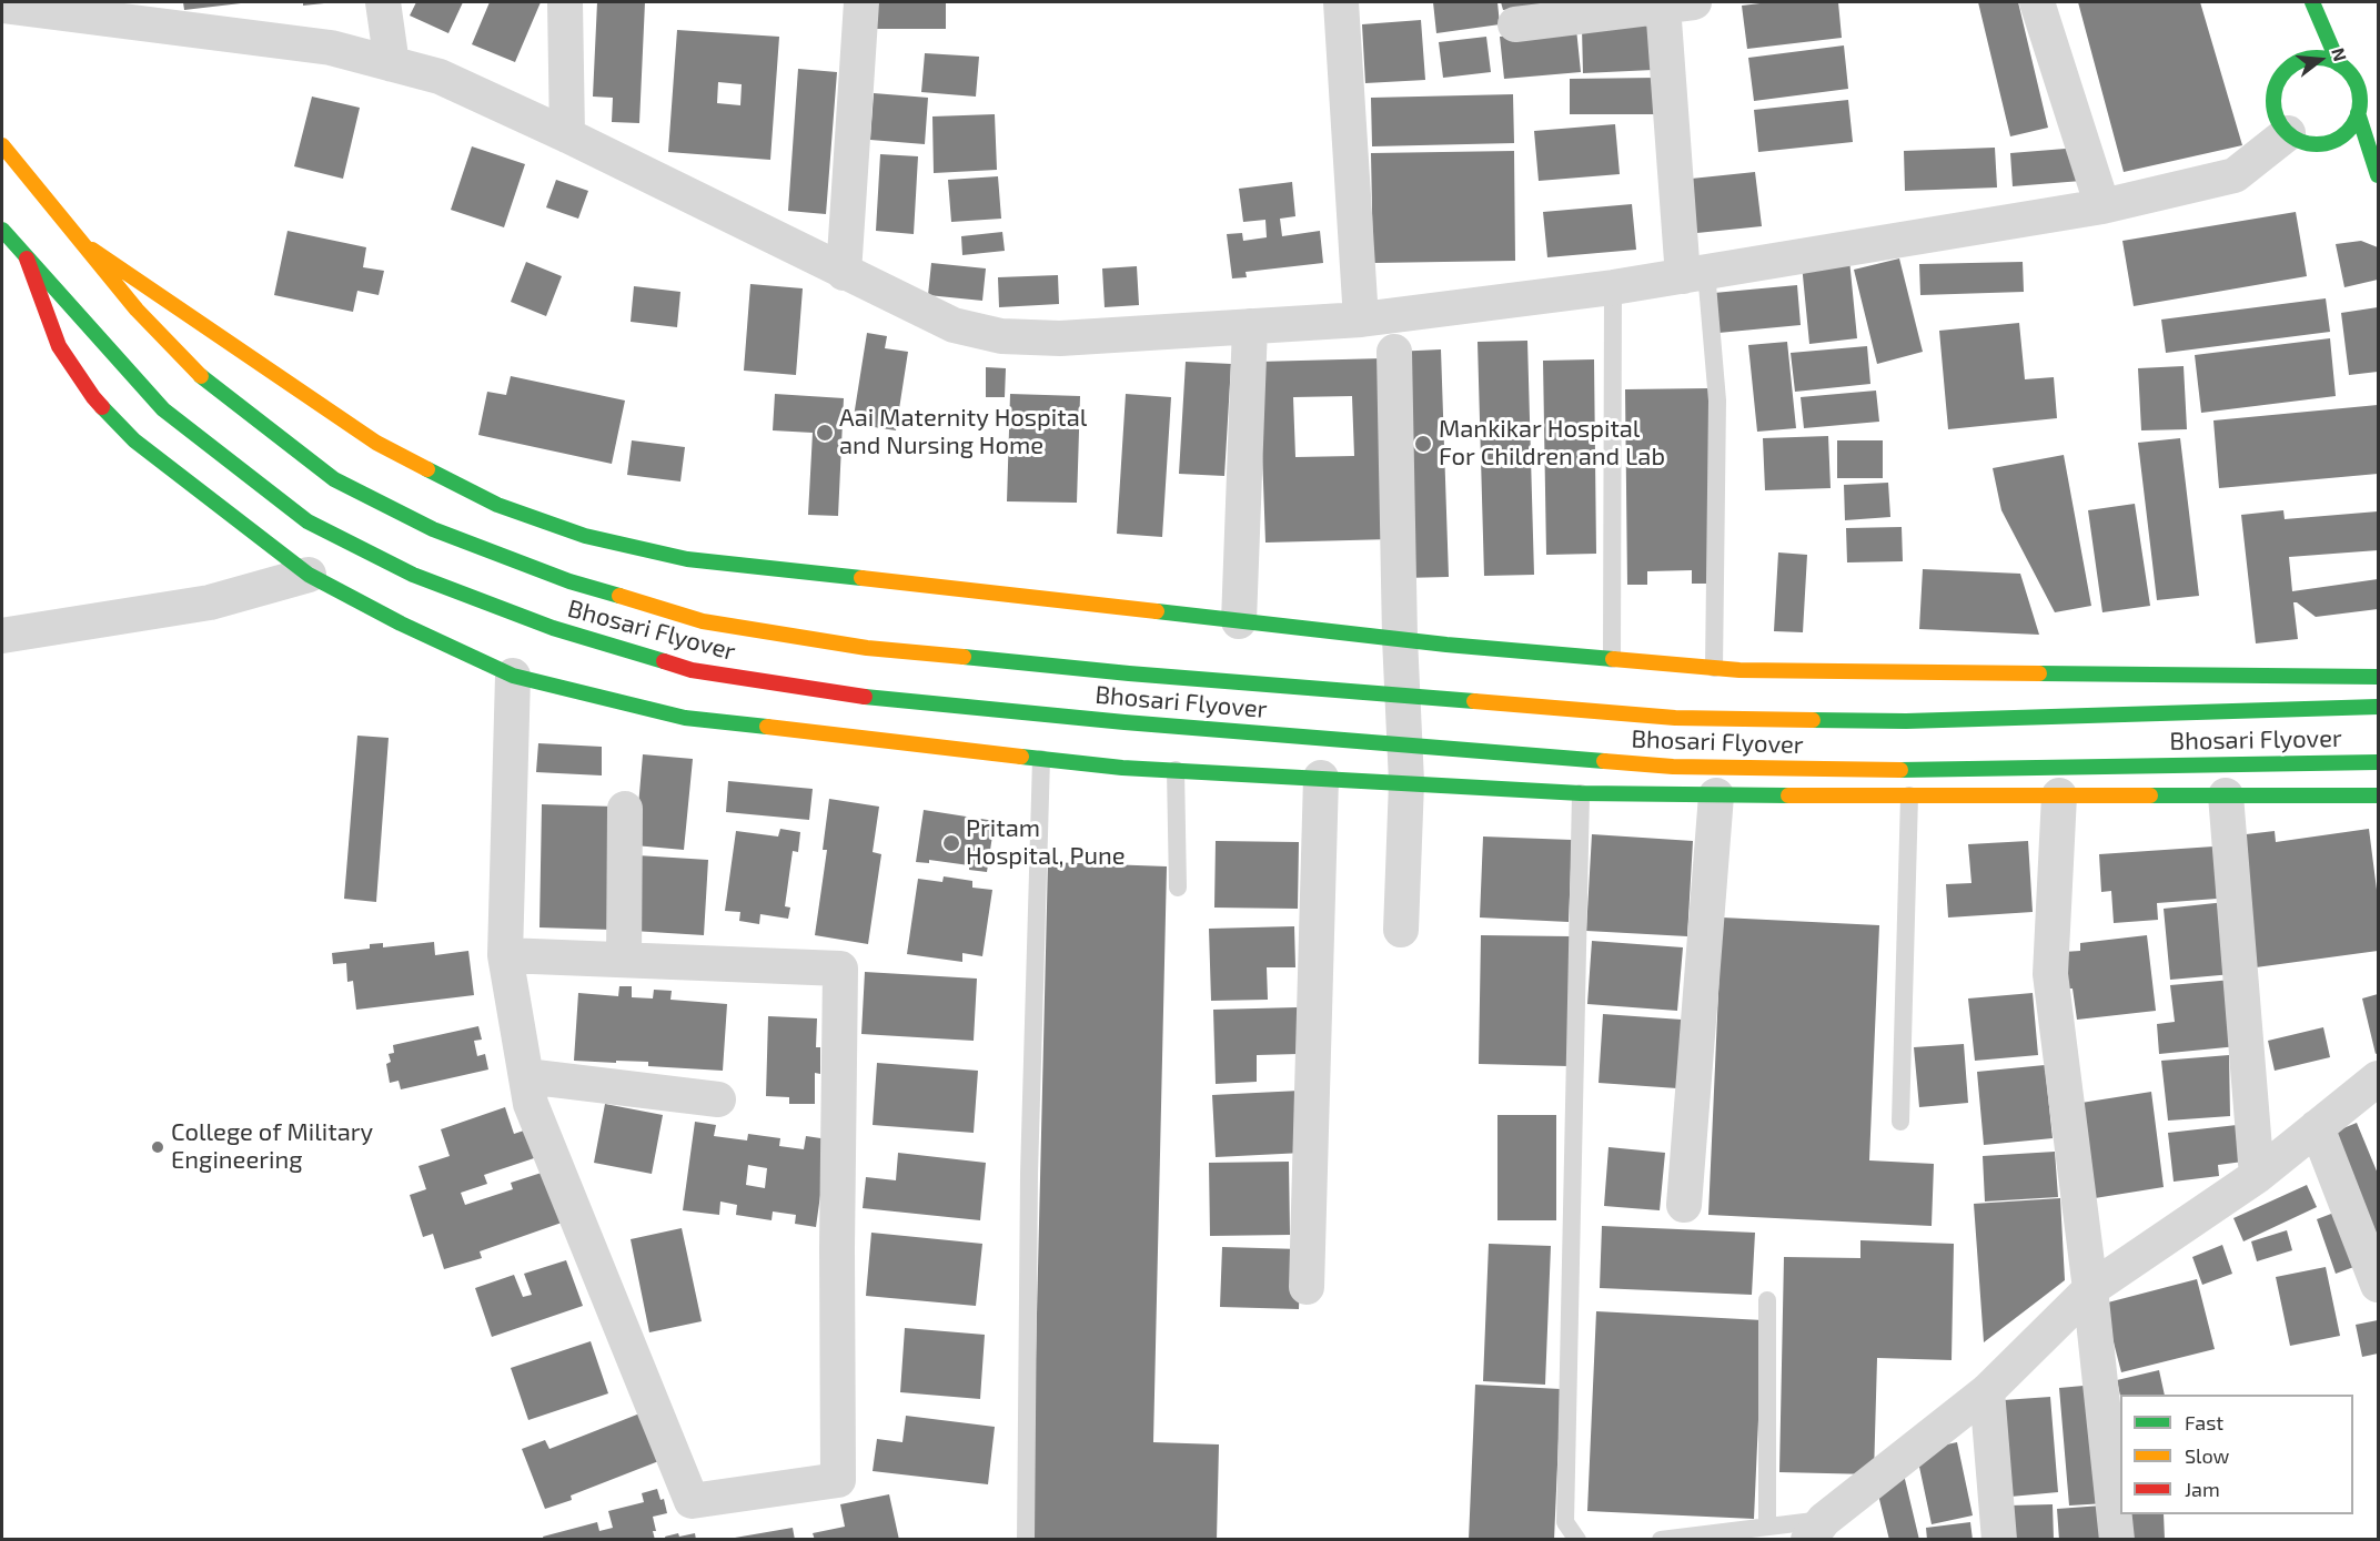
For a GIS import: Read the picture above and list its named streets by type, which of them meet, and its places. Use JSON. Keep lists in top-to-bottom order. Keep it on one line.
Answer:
{"streets":{"main road":["Bhosari Flyover"]},"places":["Aai Maternity Hospital and Nursing Home","Mankikar Hospital For Children and Lab","Pritam Hospital, Pune","College of Military Engineering"],"legend":["Fast","Slow","Jam"],"north":"right"}
